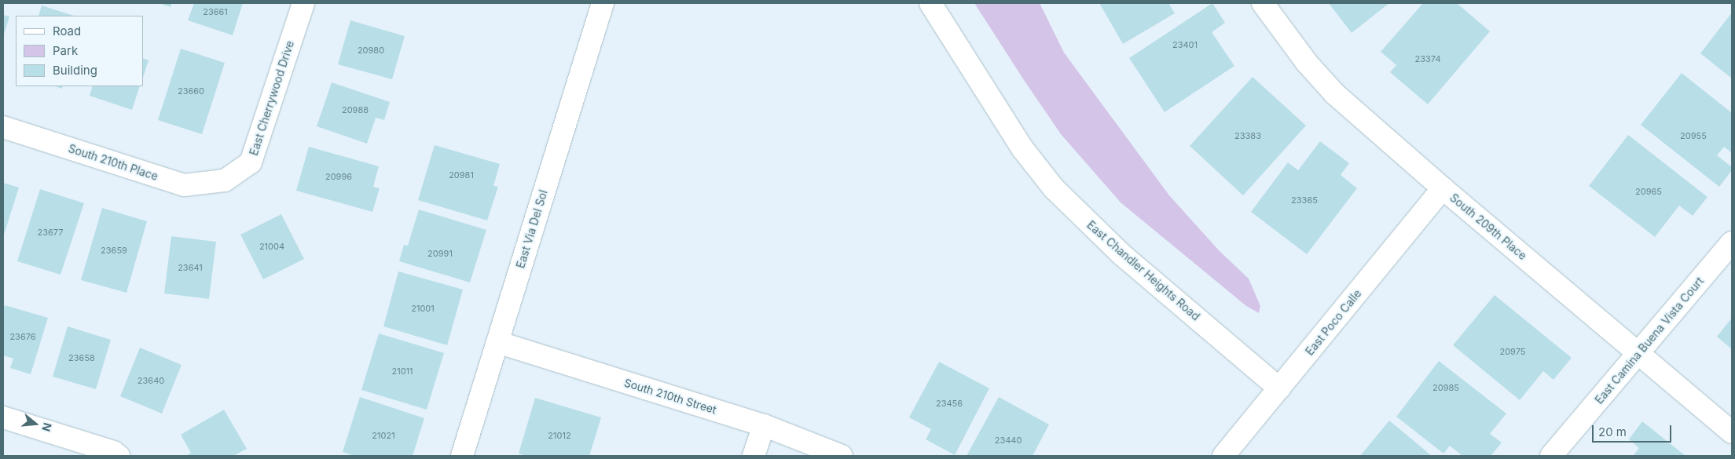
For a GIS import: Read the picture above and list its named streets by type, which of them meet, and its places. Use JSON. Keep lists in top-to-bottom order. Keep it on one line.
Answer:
{"streets":{"street":["East Cherrywood Drive","South 210th Place","South 209th Place","East Via Del Sol","East Chandler Heights Road","East Poco Calle","East Camina Buena Vista Court","South 210th Street"]},"crossings":[["East Cherrywood Drive","South 210th Place"],["South 209th Place","East Poco Calle"],["South 209th Place","East Camina Buena Vista Court"],["East Via Del Sol","South 210th Street"],["East Chandler Heights Road","East Poco Calle"]],"house_numbers":["23661","23401","20980","23374","23660","20988","23383","20955","20981","20996","20965","23365","23677","21004","23659","20991","23641","21001","23676","20975","23658","21011","23640","20985","23456","21021","21012","23440"],"legend":["Road","Park","Building"],"scale_bar":"20 m","north":"right"}
